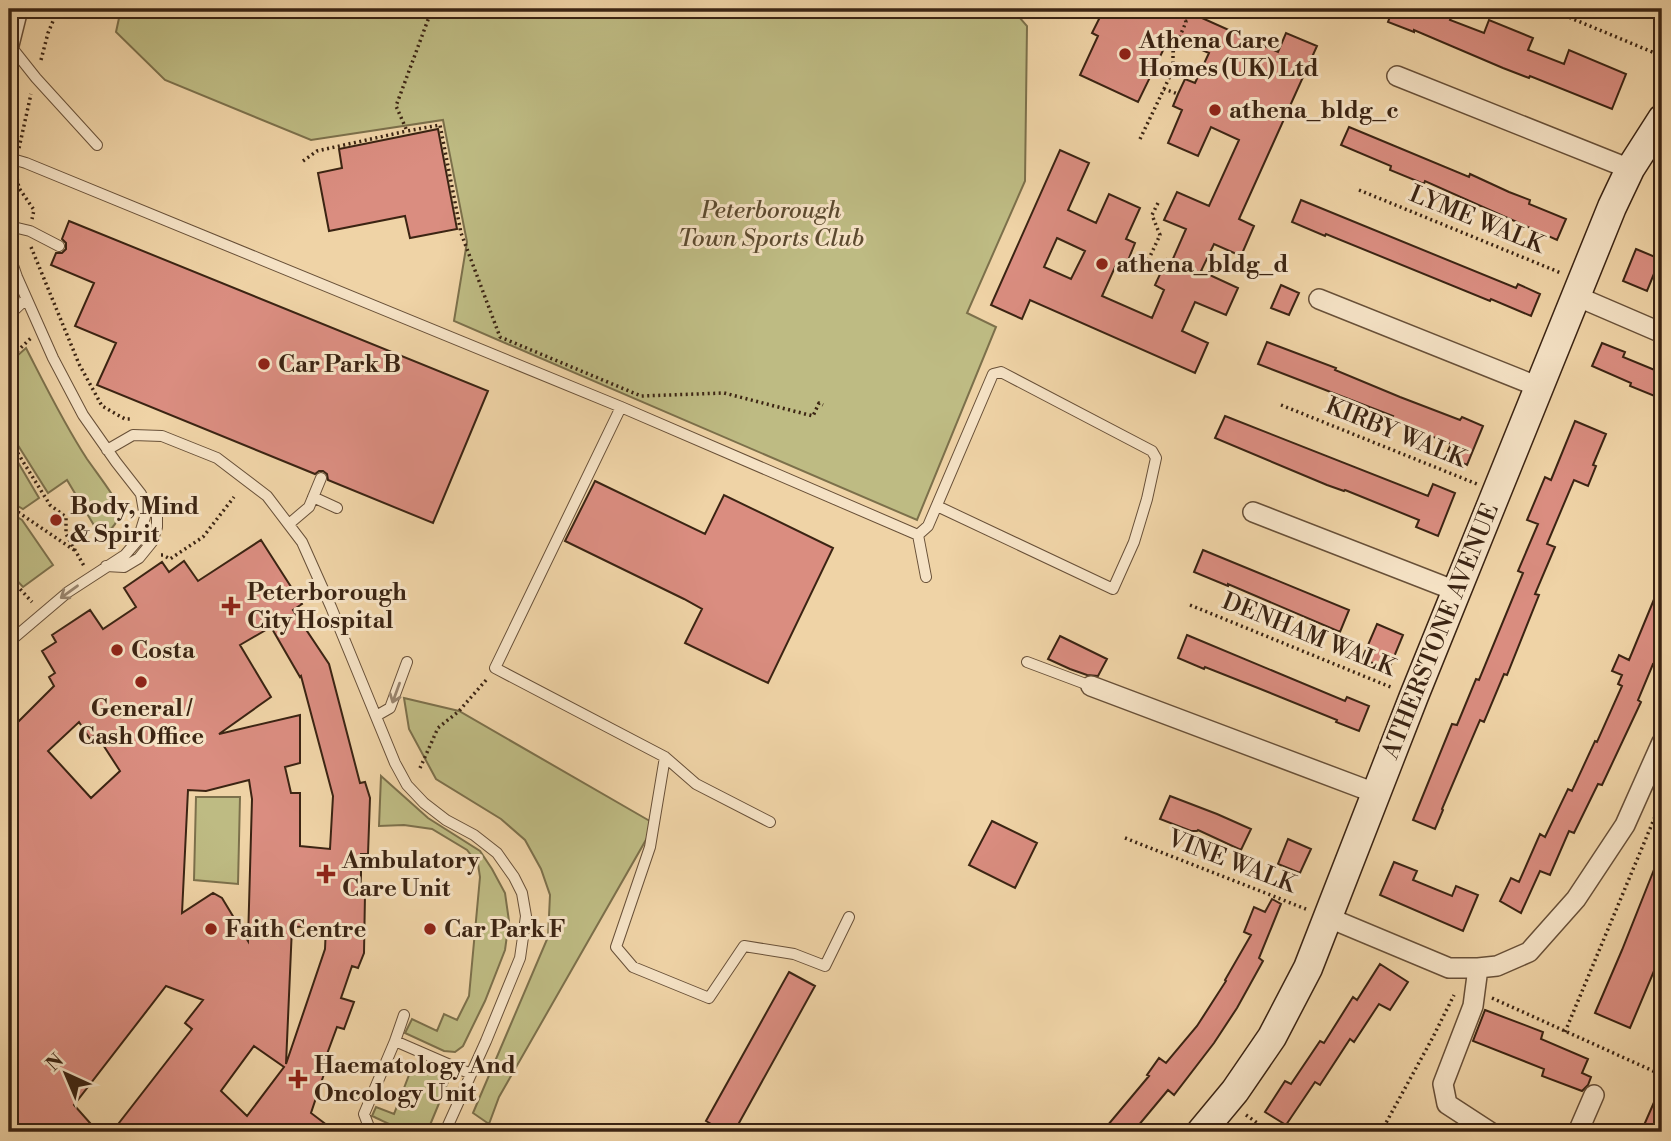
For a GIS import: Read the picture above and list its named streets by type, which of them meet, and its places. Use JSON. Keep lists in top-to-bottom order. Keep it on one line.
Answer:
{"streets":{"street":["ATHERSTONE AVENUE"],"path":["LYME WALK","KIRBY WALK","DENHAM WALK","VINE WALK"]},"crossings":[["LYME WALK","ATHERSTONE AVENUE"],["KIRBY WALK","ATHERSTONE AVENUE"],["ATHERSTONE AVENUE","DENHAM WALK"],["ATHERSTONE AVENUE","VINE WALK"]],"parks":["Peterborough Town Sports Club"],"places":{"other":["Athena Care Homes (UK) Ltd","athena_bldg_c","athena_bldg_d","Car Park B","Body, Mind & Spirit","Costa","General / Cash Office","Faith Centre","Car Park F"],"health":["Peterborough City Hospital","Ambulatory Care Unit","Haematology And Oncology Unit"]},"north":"top left"}
